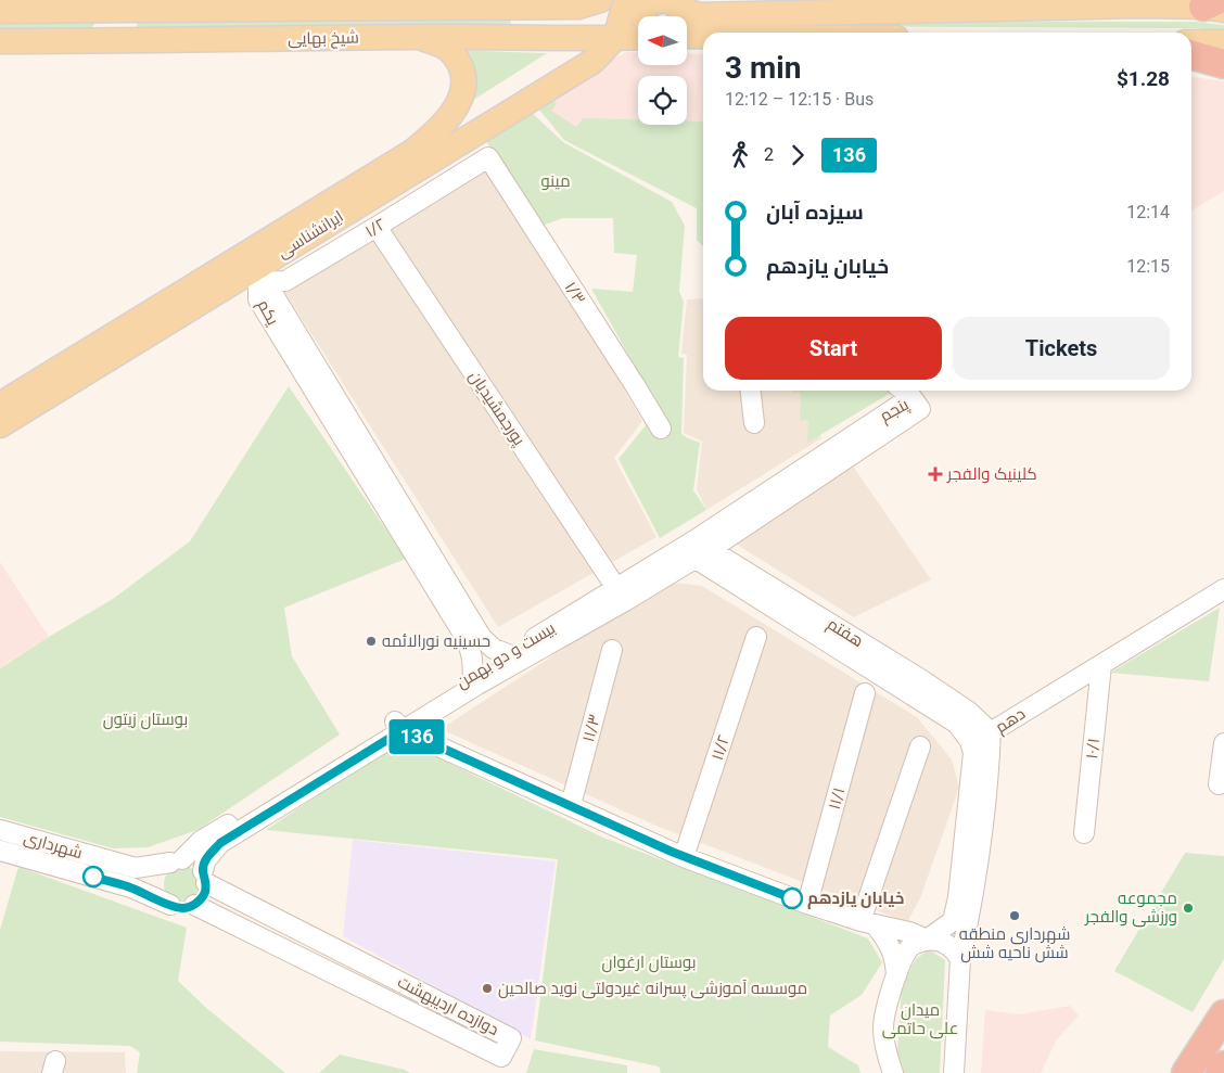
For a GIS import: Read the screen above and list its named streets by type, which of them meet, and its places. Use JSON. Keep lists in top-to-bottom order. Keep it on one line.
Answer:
{"streets":{"main road":["شیخ بهایی","ایرانشناسی"],"street":["۱/۲","۱/۳","یکم","پورجمشیدیان","پنجم","هفتم","بیست و دو بهمن","دهم","۱۱/۳","۱۱/۲","۱۰/۱","۱۱/۱","شهرداری","دوازده اردیبهشت"]},"crossings":[["شیخ بهایی","ایرانشناسی"],["۱/۲","ایرانشناسی"],["۱/۲","۱/۳"],["۱/۲","یکم"],["۱/۲","پورجمشیدیان"],["ایرانشناسی","یکم"],["یکم","بیست و دو بهمن"],["پورجمشیدیان","بیست و دو بهمن"],["پنجم","هفتم"],["پنجم","بیست و دو بهمن"],["هفتم","بیست و دو بهمن"],["هفتم","دهم"],["بیست و دو بهمن","شهرداری"],["بیست و دو بهمن","دوازده اردیبهشت"],["دهم","۱۰/۱"],["شهرداری","دوازده اردیبهشت"]],"parks":["مینو","بوستان زیتون","بوستان ارغوان","میدان علی حاتمی"],"places":{"health":["کلینیک والفجر"],"other":["حسینیه نورالائمه","خیابان یازدهم","مجموعه ورزشی والفجر","شهرداری منطقه شش ناحیه شش","موسسه آموزشی پسرانه غیردولتی نوید صالحین"]},"lines":["bus line 136"],"north":"left","page":{"on_map":"136","heading":["3 min","12:12 – 12:15 · Bus","$1.28"],"legs":["2","136"],"list":[{"name":"سیزده آبان","value":"12:14"},{"name":"خیابان یازدهم","value":"12:15"}],"buttons":["Start","Tickets"]}}
